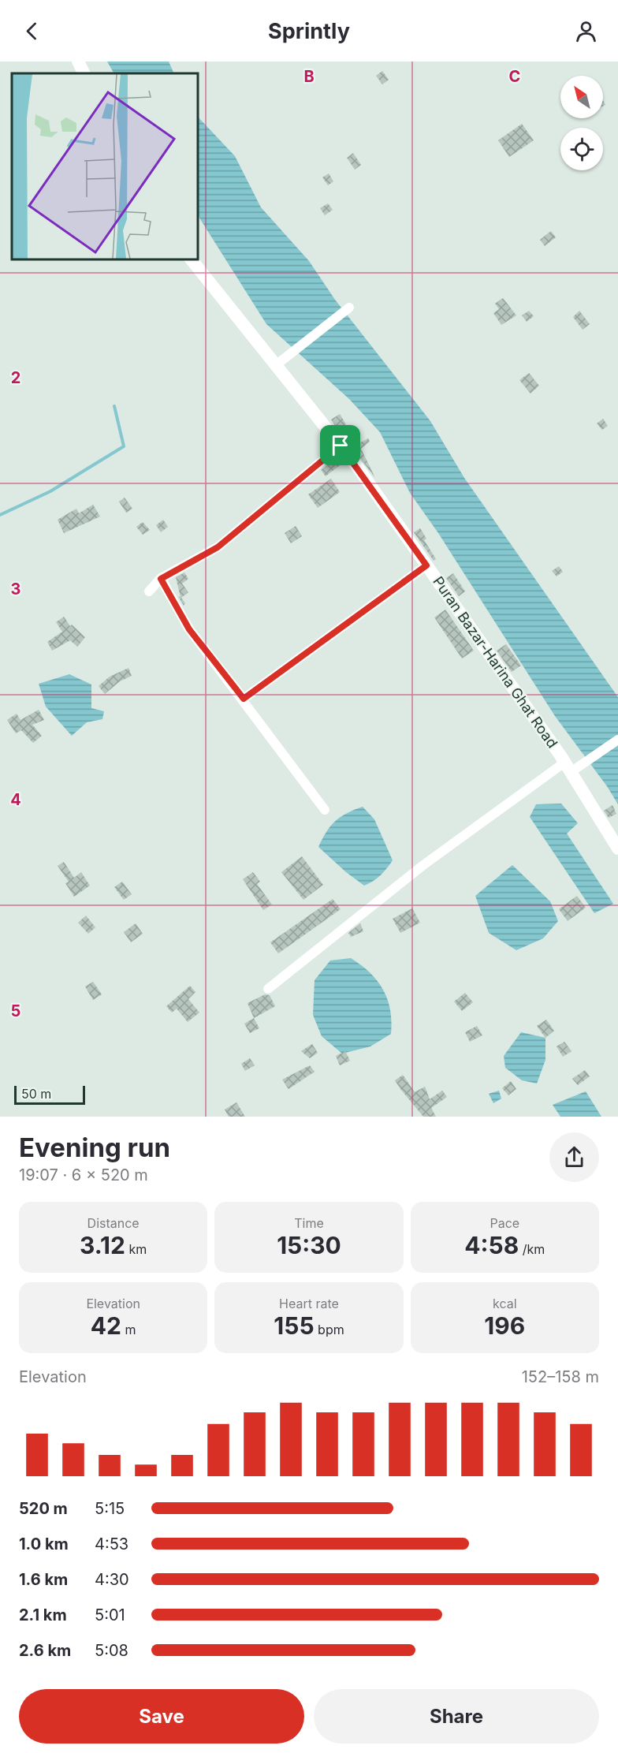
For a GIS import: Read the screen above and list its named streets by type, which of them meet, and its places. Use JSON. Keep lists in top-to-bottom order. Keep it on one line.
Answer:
{"streets":{"main road":["Puran Bazar-Harina Ghat Road"]},"scale_bar":"50 m","north":"top left","page":{"header":"Sprintly","scale":"50 m","heading":["Evening run","19:07 · 6 × 520 m"],"stats":[["Distance","3.12 km"],["Time","15:30"],["Pace","4:58 /km"],["Elevation","42 m"],["Heart rate","155 bpm"],["kcal","196"]],"chart":["Elevation","152–158 m"],"list":[{"name":"520 m","note":"5:15"},{"name":"1.0 km","note":"4:53"},{"name":"1.6 km","note":"4:30"},{"name":"2.1 km","note":"5:01"},{"name":"2.6 km","note":"5:08"}],"buttons":["Save","Share"]},"grid":{"columns":["B","C"],"rows":["2","3","4","5"]}}
